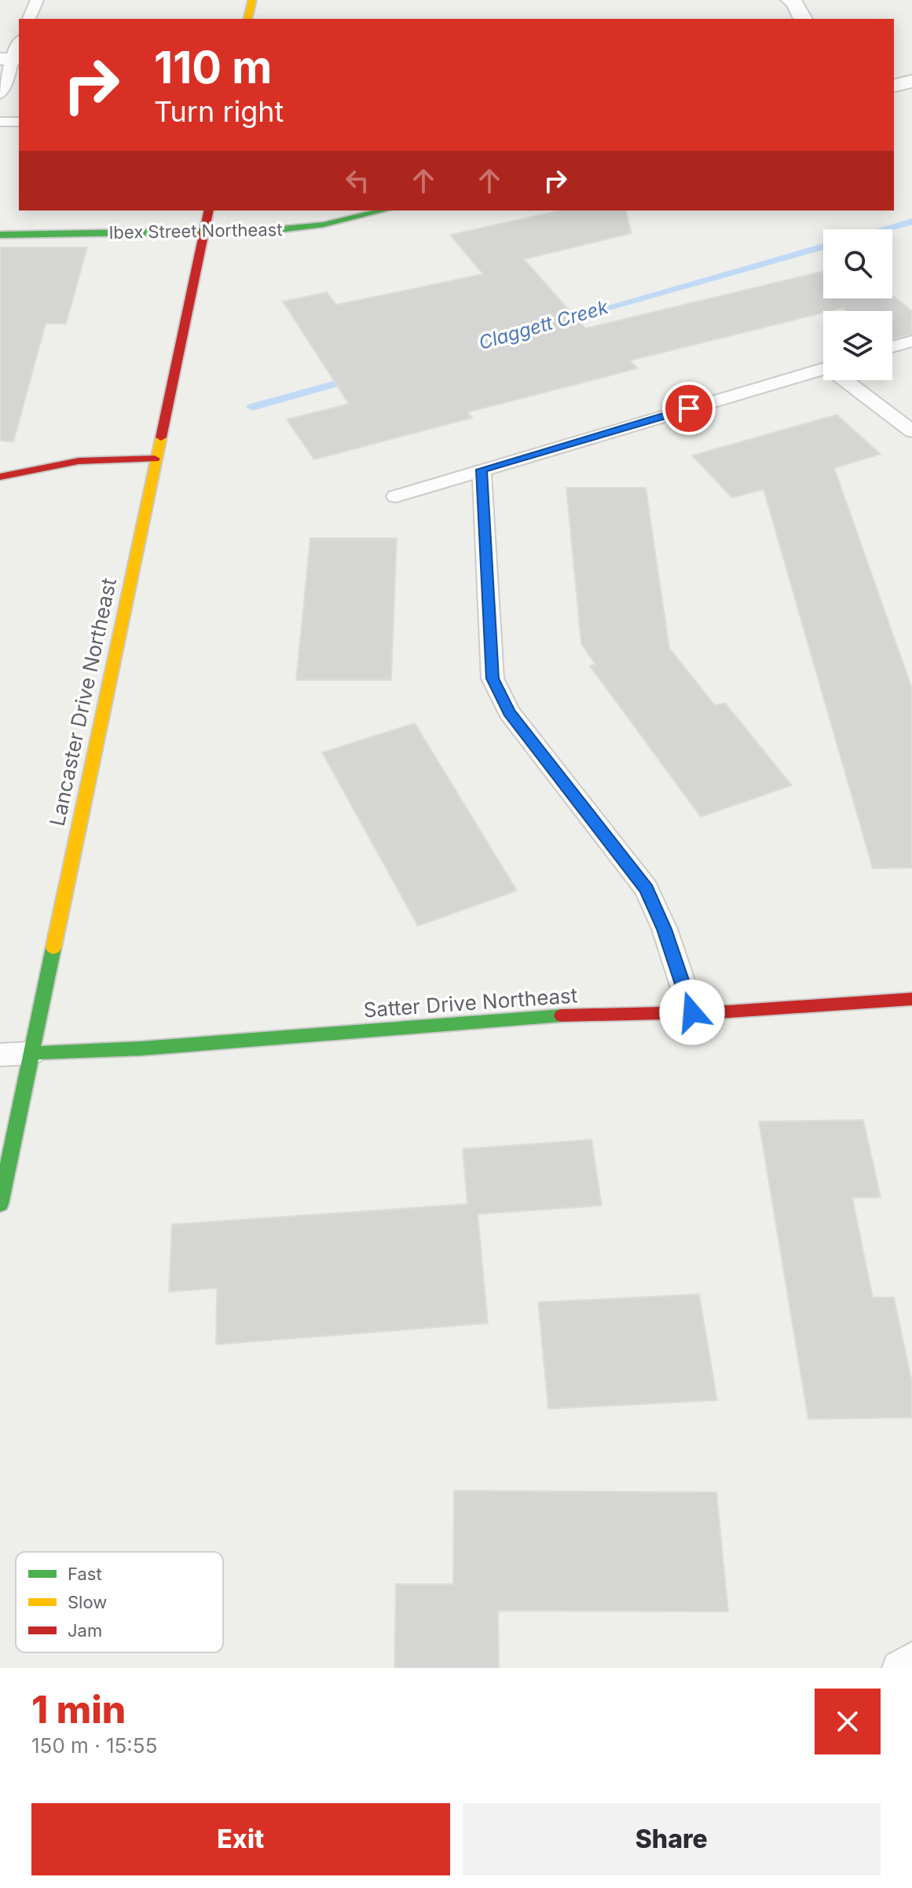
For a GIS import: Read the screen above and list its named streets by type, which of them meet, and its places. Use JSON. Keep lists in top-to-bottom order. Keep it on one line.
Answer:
{"streets":{"main road":["Ibex Street Northeast","Lancaster Drive Northeast","Satter Drive Northeast"]},"crossings":[["Ibex Street Northeast","Lancaster Drive Northeast"],["Lancaster Drive Northeast","Satter Drive Northeast"]],"water":["Claggett Creek"],"legend":["Fast","Slow","Jam"],"page":{"turn":["110 m","Turn right"],"heading":["1 min","150 m · 15:55"],"buttons":["Exit","Share"]}}
